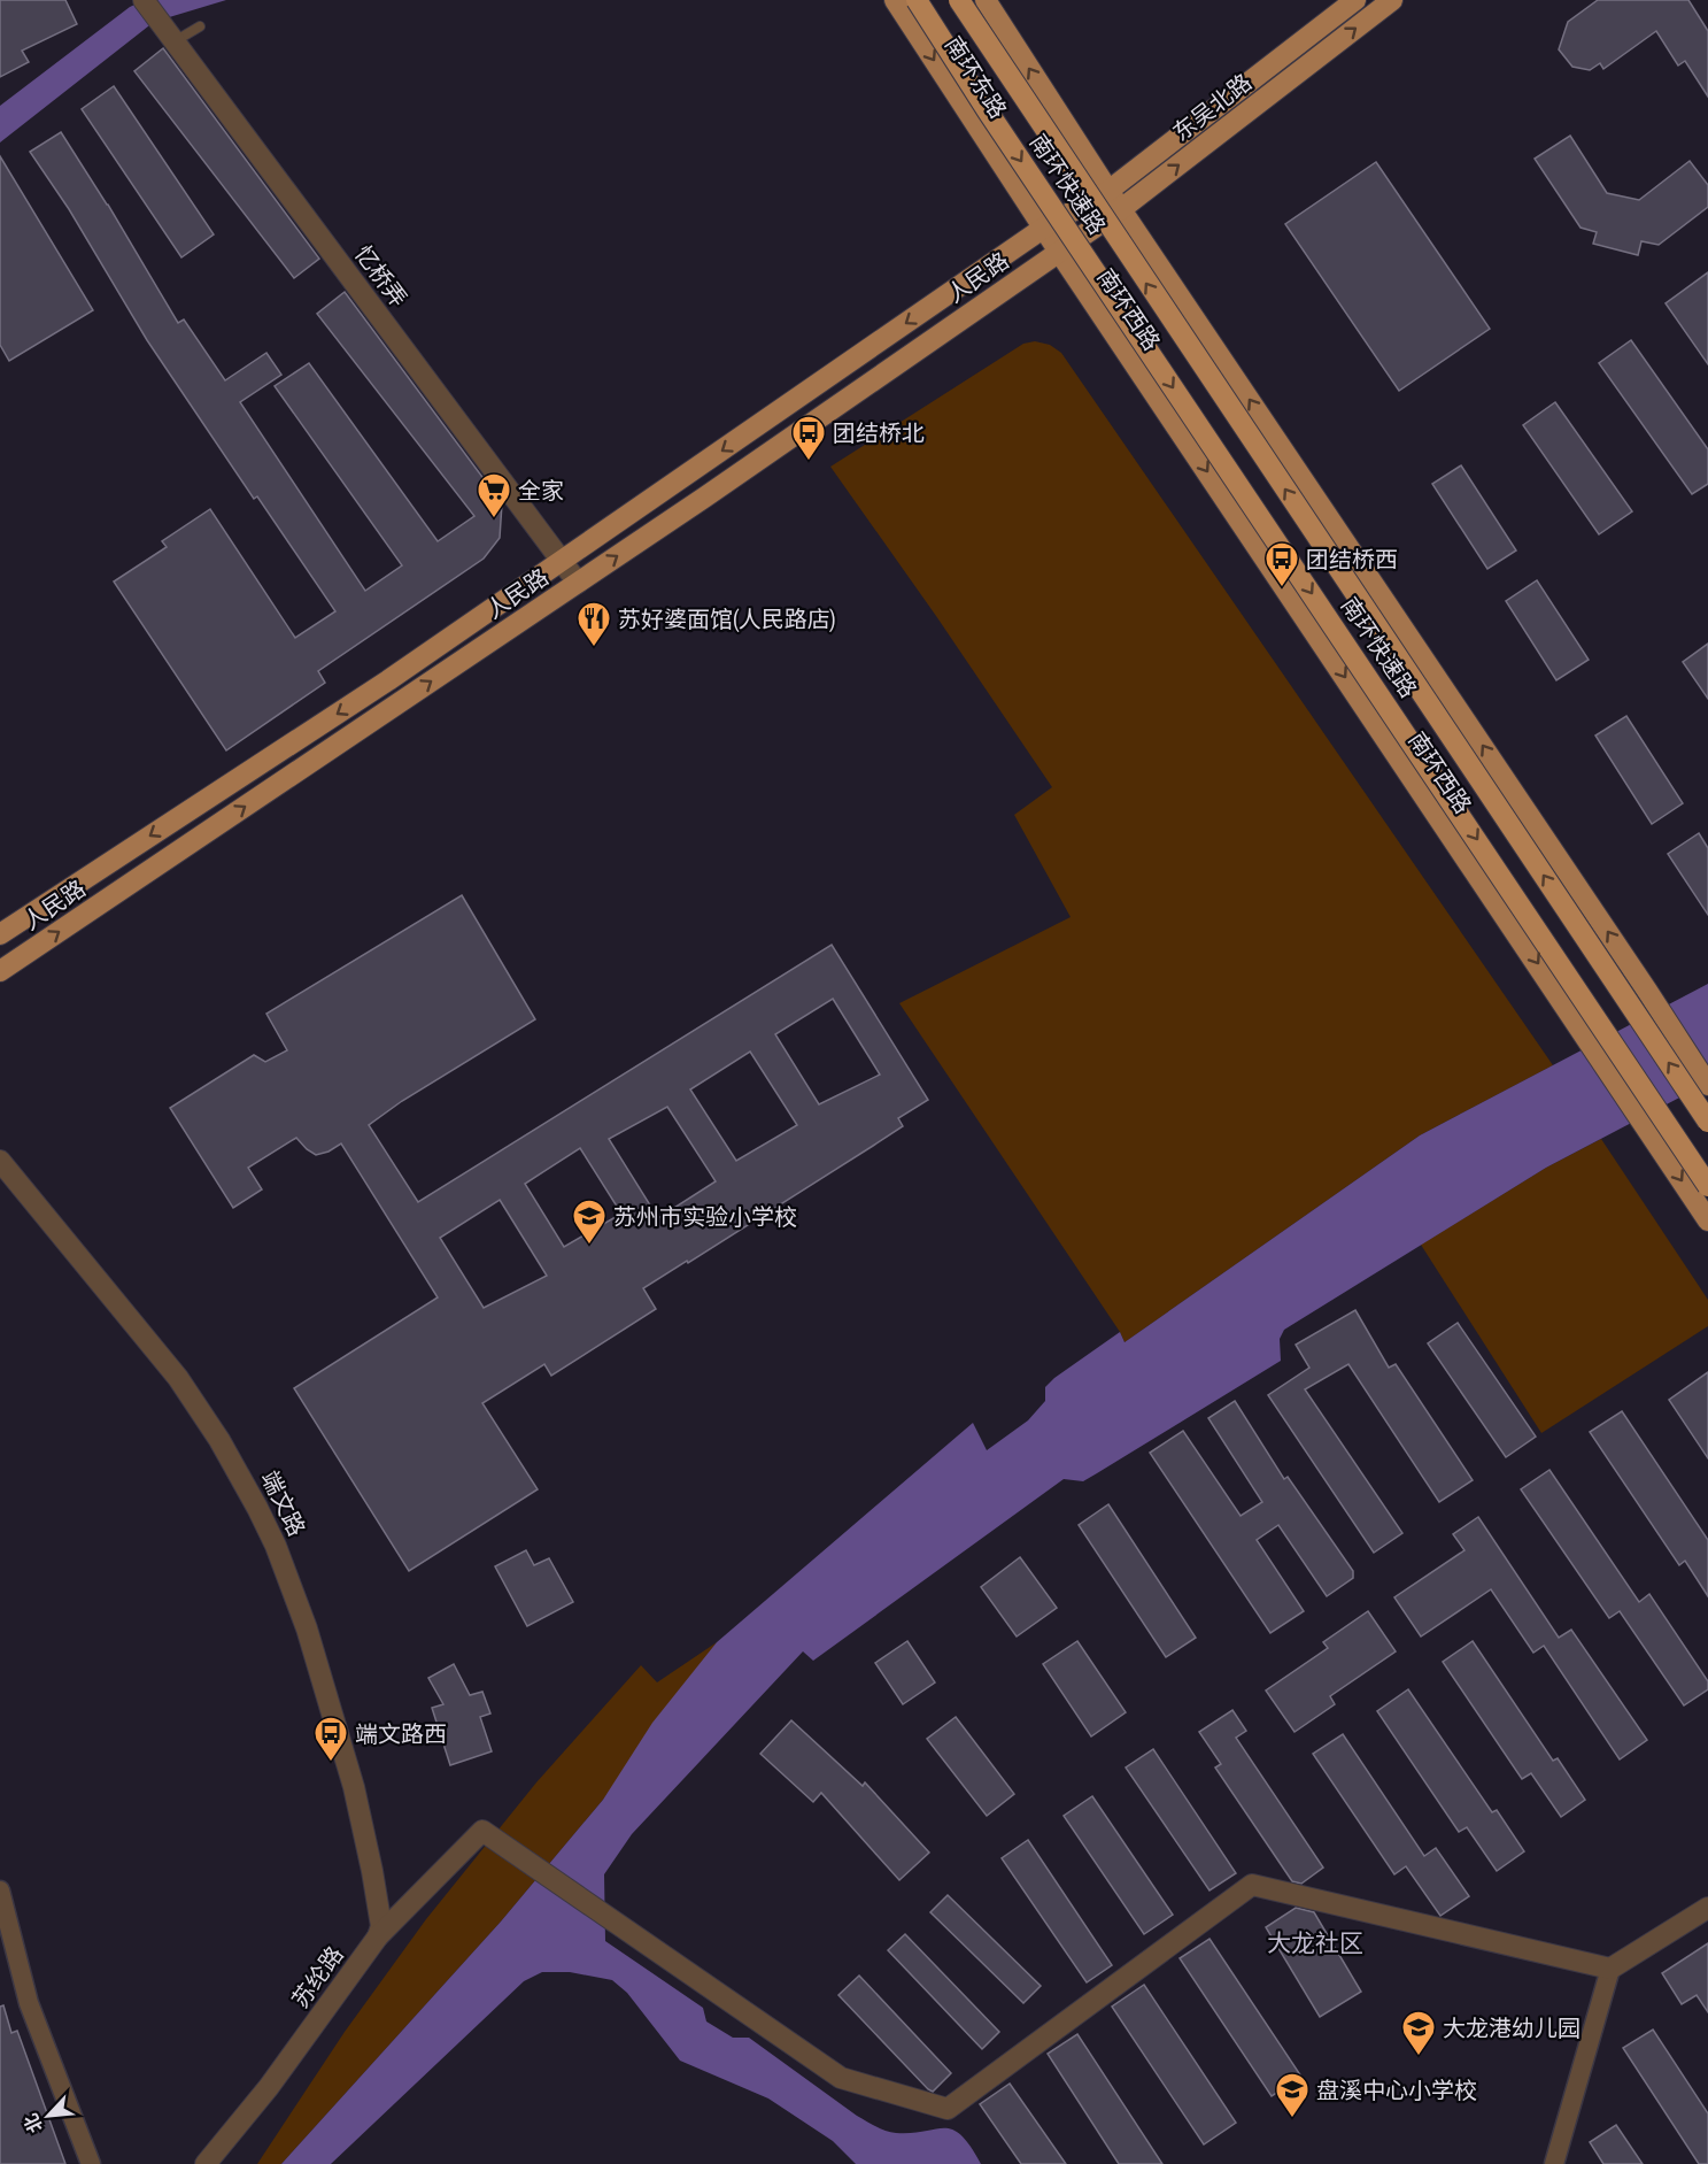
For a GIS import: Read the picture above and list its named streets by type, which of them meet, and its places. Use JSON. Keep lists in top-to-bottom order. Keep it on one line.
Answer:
{"streets":{"highway":["南环快速路"],"main road":["南环东路","东吴北路","人民路","南环西路"],"street":["忆桥弄","端文路","苏纶路"]},"crossings":[["南环东路","东吴北路"],["南环东路","人民路"],["南环东路","南环西路"],["东吴北路","人民路"],["东吴北路","南环西路"],["忆桥弄","人民路"],["人民路","南环西路"],["端文路","苏纶路"]],"districts":["大龙社区"],"places":{"bus stop":["团结桥北","团结桥西","端文路西"],"supermarket":["全家"],"restaurant":["苏好婆面馆(人民路店)"],"school or university":["苏州市实验小学校","大龙港幼儿园","盘溪中心小学校"]},"north":"bottom left"}
